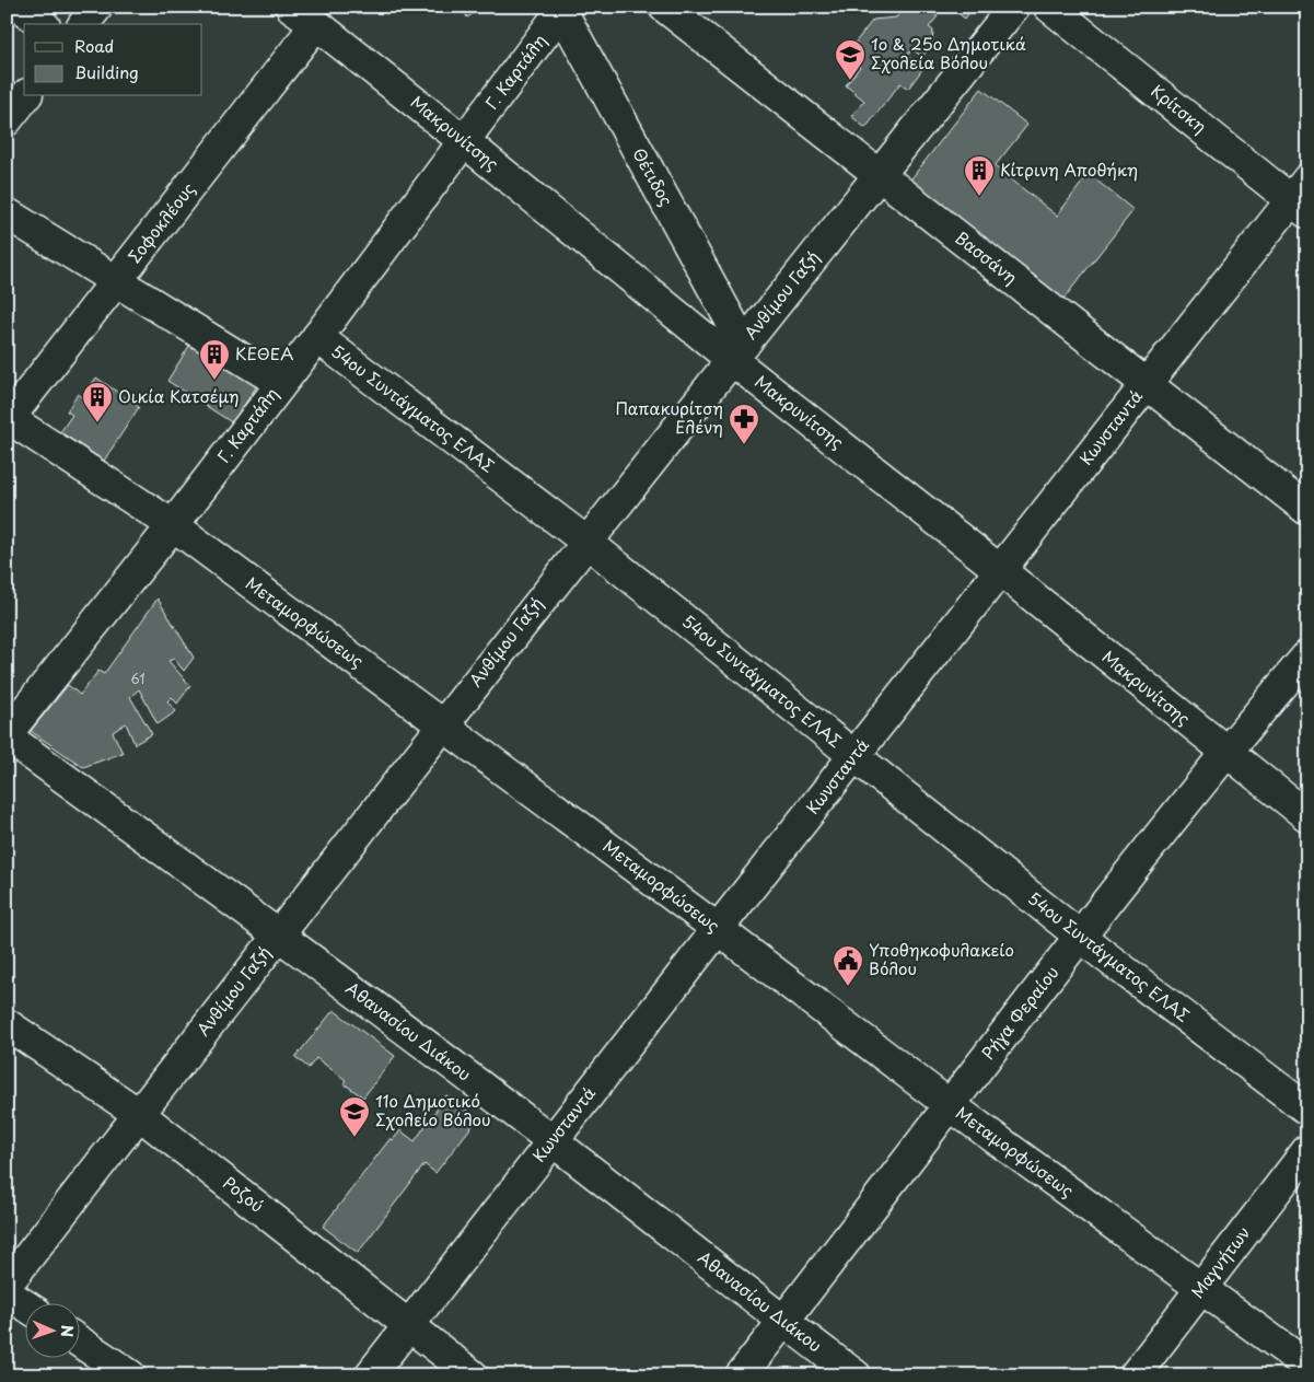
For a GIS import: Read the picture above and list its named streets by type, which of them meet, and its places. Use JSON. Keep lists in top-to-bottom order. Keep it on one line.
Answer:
{"streets":{"street":["Γ. Καρτάλη","Κρίτσκη","Μακρυνίτσης","Θέτιδος","Σοφοκλέους","Βασσάνη","Ανθίμου Γαζή","54ου Συντάγματος ΕΛΑΣ","Κωνσταντά","Μεταμορφώσεως","Ρήγα Φεραίου","Αθανασίου Διάκου","Ροζού","Μαγνήτων"]},"crossings":[["Γ. Καρτάλη","Μακρυνίτσης"],["Γ. Καρτάλη","Θέτιδος"],["Γ. Καρτάλη","54ου Συντάγματος ΕΛΑΣ"],["Γ. Καρτάλη","Μεταμορφώσεως"],["Γ. Καρτάλη","Αθανασίου Διάκου"],["Κρίτσκη","Κωνσταντά"],["Μακρυνίτσης","Θέτιδος"],["Μακρυνίτσης","Σοφοκλέους"],["Μακρυνίτσης","Ανθίμου Γαζή"],["Μακρυνίτσης","Κωνσταντά"],["Μακρυνίτσης","Ρήγα Φεραίου"],["Θέτιδος","Ανθίμου Γαζή"],["Σοφοκλέους","Μεταμορφώσεως"],["Βασσάνη","Ανθίμου Γαζή"],["Βασσάνη","Κωνσταντά"],["Ανθίμου Γαζή","54ου Συντάγματος ΕΛΑΣ"],["Ανθίμου Γαζή","Μεταμορφώσεως"],["Ανθίμου Γαζή","Αθανασίου Διάκου"],["Ανθίμου Γαζή","Ροζού"],["54ου Συντάγματος ΕΛΑΣ","Κωνσταντά"],["54ου Συντάγματος ΕΛΑΣ","Ρήγα Φεραίου"],["Κωνσταντά","Μεταμορφώσεως"],["Κωνσταντά","Αθανασίου Διάκου"],["Κωνσταντά","Ροζού"],["Μεταμορφώσεως","Ρήγα Φεραίου"],["Μεταμορφώσεως","Μαγνήτων"],["Ρήγα Φεραίου","Αθανασίου Διάκου"]],"places":{"school or university":["1ο & 25ο Δημοτικά Σχολεία Βόλου","11ο Δημοτικό Σχολείο Βόλου"],"building":["Κίτρινη Αποθήκη","ΚΕΘΕΑ","Οικία Κατσέμη"],"pharmacy":["Παπακυρίτση Ελένη"],"public building":["Υποθηκοφυλακείο Βόλου"]},"house_numbers":["61"],"legend":["Road","Building"],"north":"right"}
